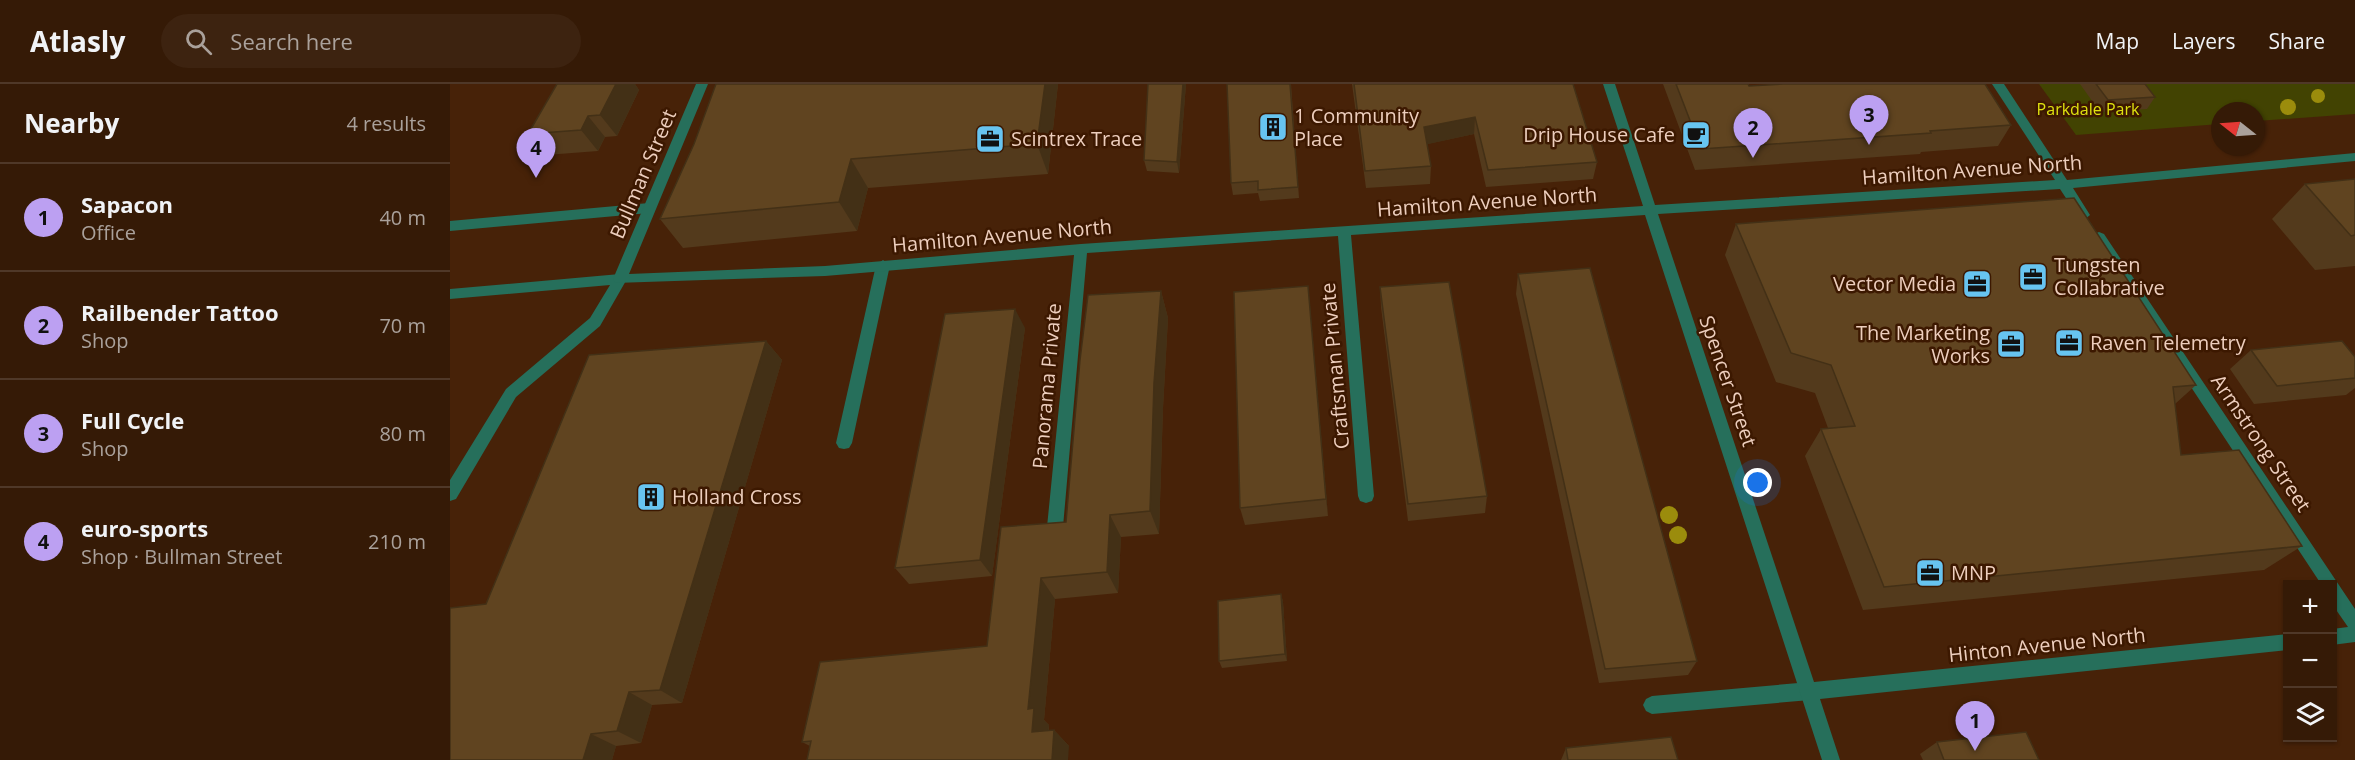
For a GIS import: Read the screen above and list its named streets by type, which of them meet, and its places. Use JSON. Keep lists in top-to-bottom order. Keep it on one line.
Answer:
{"streets":{"street":["Hamilton Avenue North","Bullman Street","Craftsman Private","Spencer Street","Panorama Private","Armstrong Street","Hinton Avenue North"]},"crossings":[["Hamilton Avenue North","Bullman Street"],["Hamilton Avenue North","Craftsman Private"],["Hamilton Avenue North","Spencer Street"],["Hamilton Avenue North","Panorama Private"],["Hamilton Avenue North","Armstrong Street"],["Spencer Street","Hinton Avenue North"]],"parks":["Parkdale Park"],"places":{"building":["1 Community Place","Holland Cross"],"cafe":["Drip House Cafe"],"office":["Scintrex Trace","Tungsten Collabrative","Vector Media","Raven Telemetry","The Marketing Works","MNP"]},"north":"left","page":{"header":"Atlasly","search":"Search here","nav":["Map","Layers","Share"],"heading":["Nearby","4 results"],"pins":["3","2","4","1"],"list":[{"mark":"1","name":"Sapacon","note":"Office","value":"40 m"},{"mark":"2","name":"Railbender Tattoo","note":"Shop","value":"70 m"},{"mark":"3","name":"Full Cycle","note":"Shop","value":"80 m"},{"mark":"4","name":"euro-sports","note":"Shop · Bullman Street","value":"210 m"}],"map_buttons":["+","−"]}}
